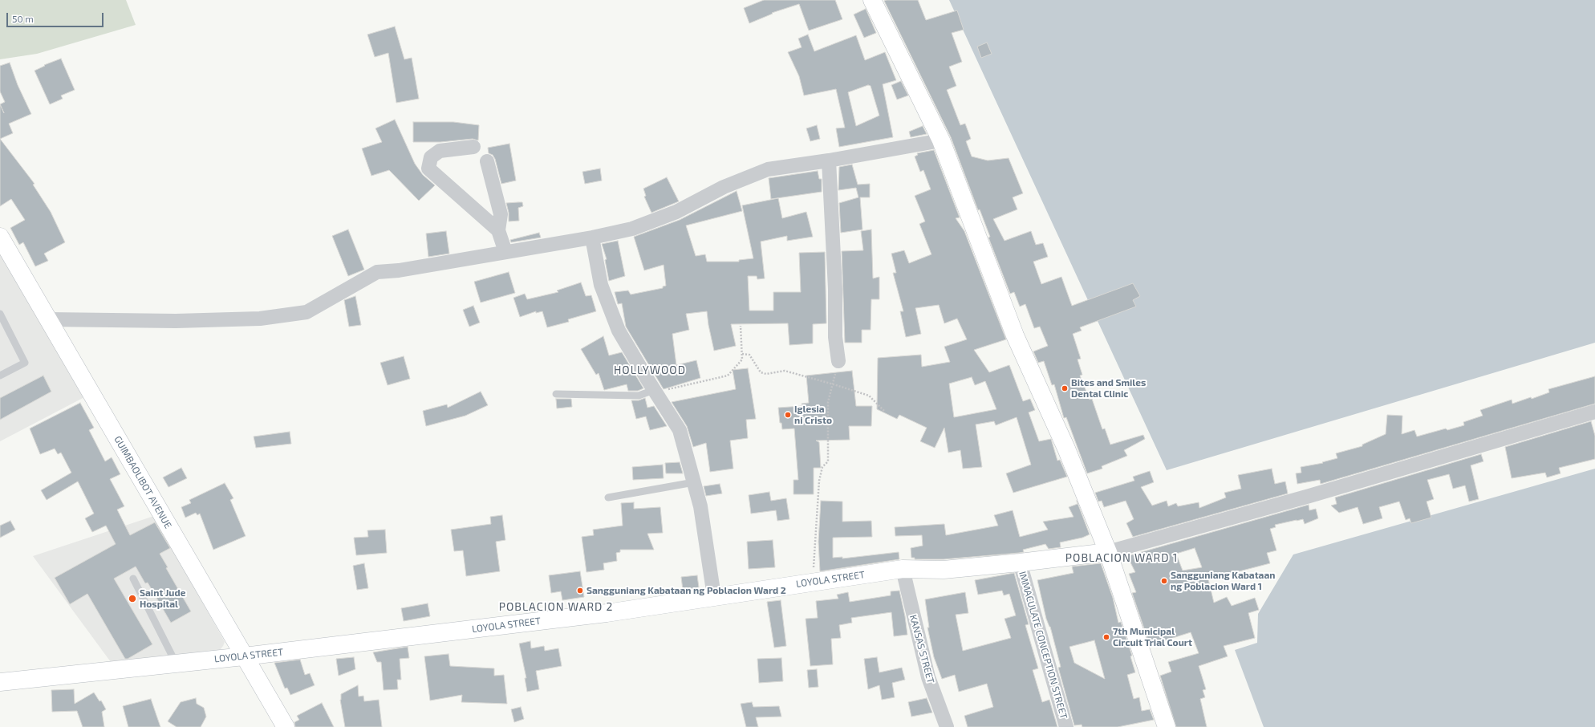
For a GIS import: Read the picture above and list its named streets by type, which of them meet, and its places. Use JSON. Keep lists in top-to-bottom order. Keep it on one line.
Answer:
{"streets":{"street":["GUIMBAOLIBOT AVENUE","LOYOLA STREET","IMMACULATE CONCEPTION STREET","KANSAS STREET"]},"crossings":[["GUIMBAOLIBOT AVENUE","LOYOLA STREET"],["LOYOLA STREET","IMMACULATE CONCEPTION STREET"],["LOYOLA STREET","KANSAS STREET"]],"districts":["HOLLYWOOD","POBLACION WARD 1","POBLACION WARD 2"],"places":["Bites and Smiles Dental Clinic","Iglesia ni Cristo","Sangguniang Kabataan ng Poblacion Ward 1","Sangguniang Kabataan ng Poblacion Ward 2","Saint Jude Hospital","7th Municipal Circuit Trial Court"],"scale_bar":"50 m"}
